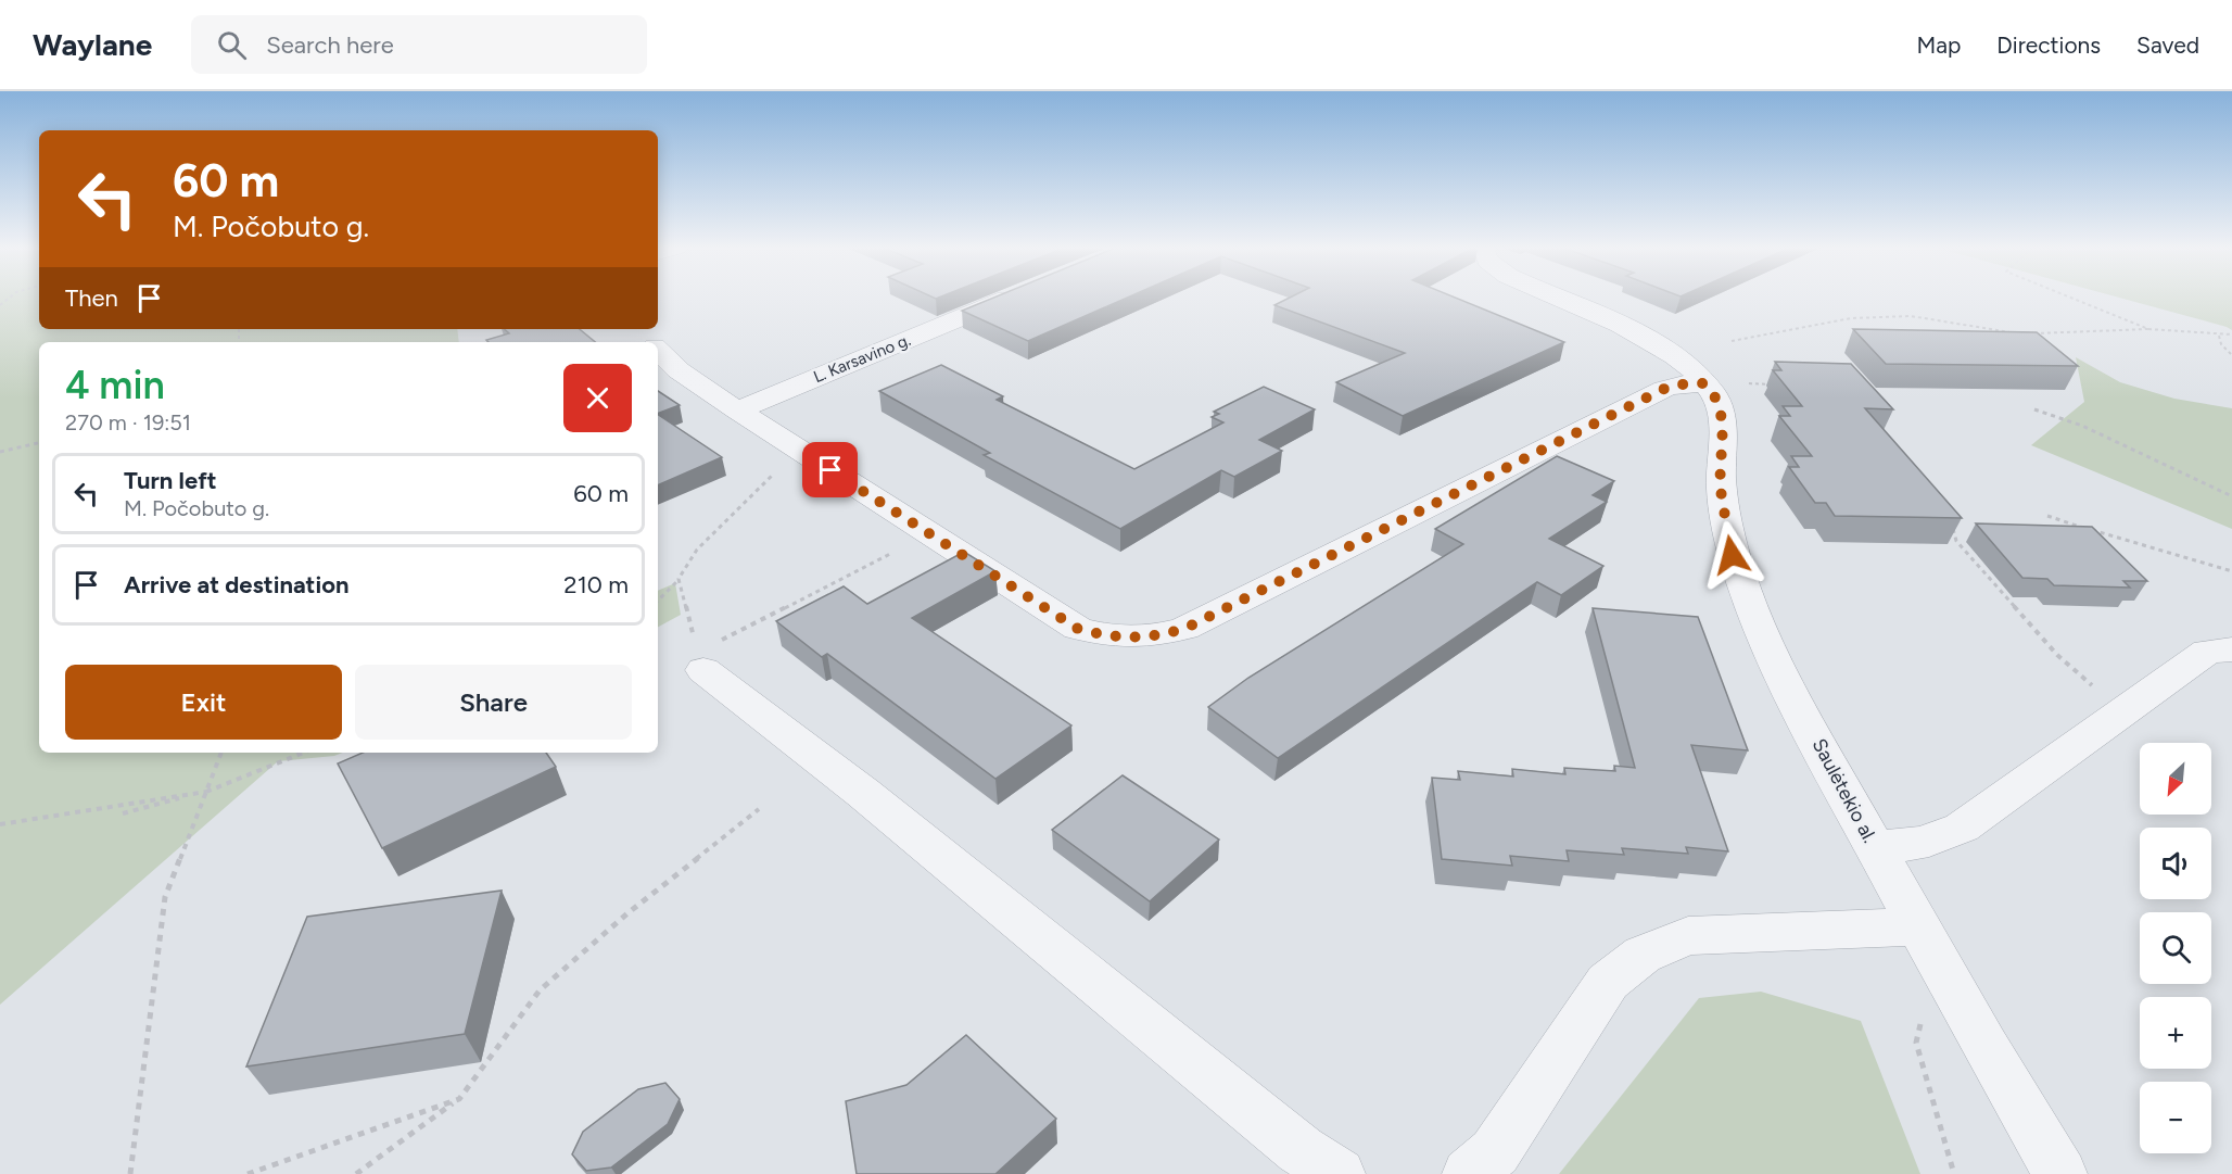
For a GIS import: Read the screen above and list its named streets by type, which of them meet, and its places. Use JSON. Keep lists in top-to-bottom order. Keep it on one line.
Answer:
{"streets":{"street":["L. Karsavino g.","Saulėtekio al."]},"north":"bottom left","page":{"header":"Waylane","search":"Search here","nav":["Map","Directions","Saved"],"turn":["60 m","M. Počobuto g."],"then":"Then","heading":["4 min","270 m · 19:51"],"list":[{"name":"Turn left","note":"M. Počobuto g.","value":"60 m"},{"name":"Arrive at destination","value":"210 m"}],"buttons":["Exit","Share"],"map_buttons":["+","−"]}}
